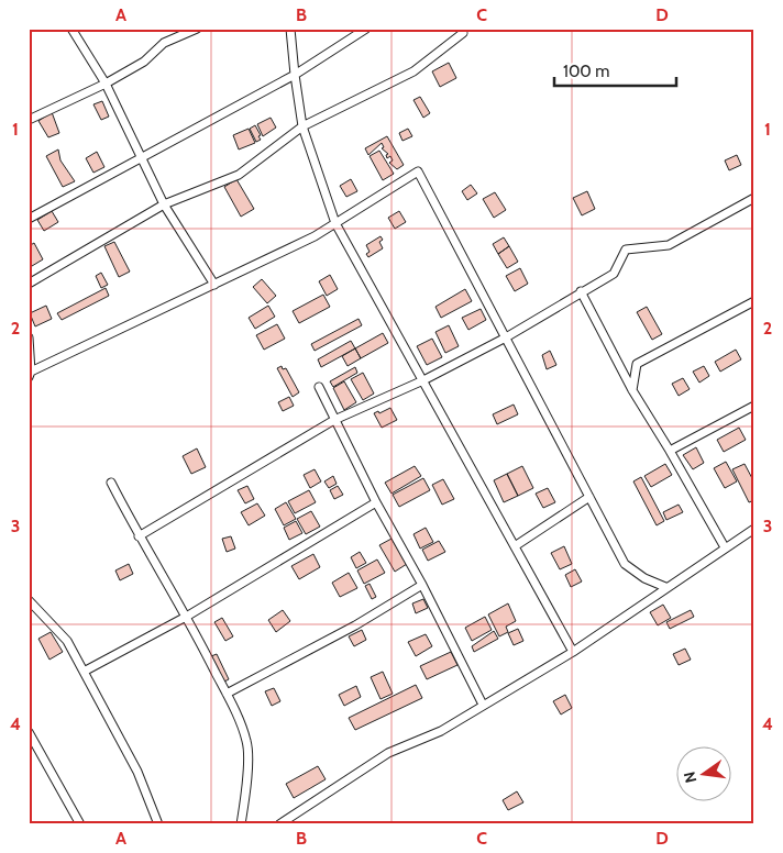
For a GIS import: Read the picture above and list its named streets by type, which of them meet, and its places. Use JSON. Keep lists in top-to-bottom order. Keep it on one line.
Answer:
{"scale_bar":"100 m","north":"left","grid":{"columns":["A","B","C","D"],"rows":["1","2","3","4"]}}
